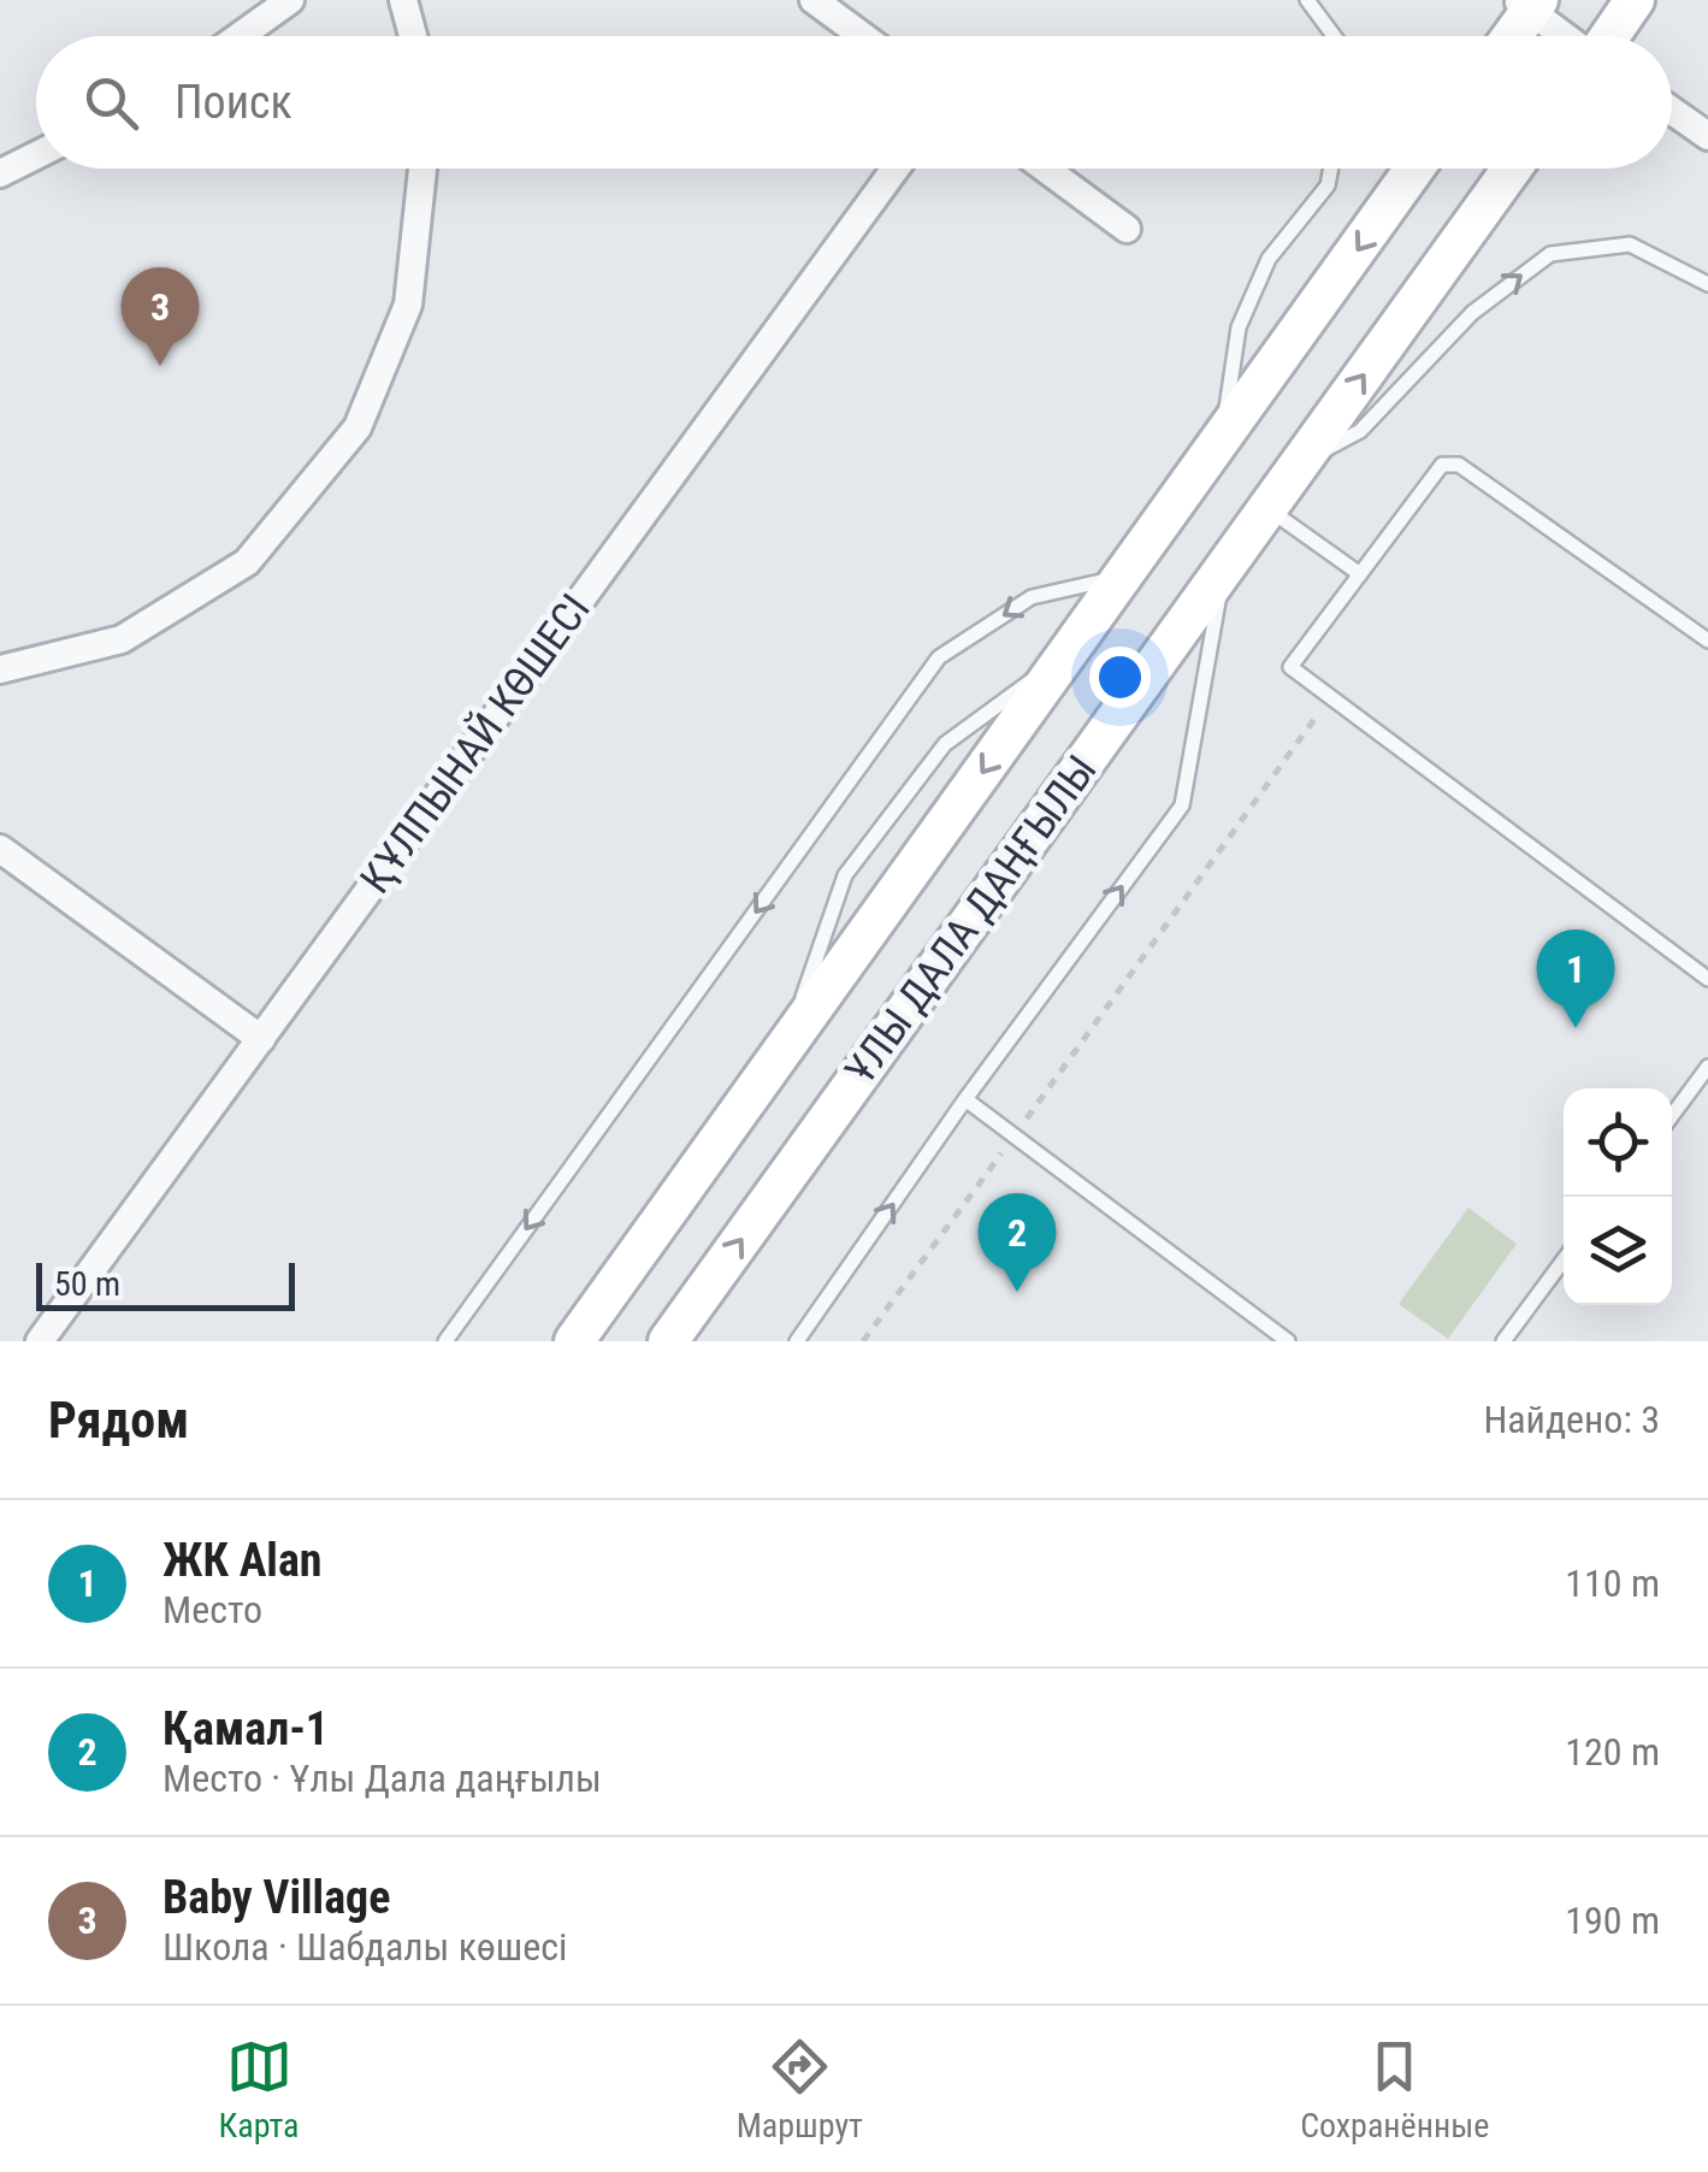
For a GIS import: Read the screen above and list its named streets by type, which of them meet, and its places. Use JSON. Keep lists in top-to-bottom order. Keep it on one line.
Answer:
{"streets":{"main road":["ҰЛЫ ДАЛА ДАҢҒЫЛЫ"],"street":["ҚҰЛПЫНАЙ КӨШЕСІ"]},"scale_bar":"50 m","page":{"search":"Поиск","pins":["3","1","2"],"scale":"50 m","heading":["Рядом","Найдено: 3"],"list":[{"mark":"1","name":"ЖК Alan","note":"Место","value":"110 m"},{"mark":"2","name":"Қамал-1","note":"Место · Ұлы Дала даңғылы","value":"120 m"},{"mark":"3","name":"Baby Village","note":"Школа · Шабдалы көшесі","value":"190 m"}],"nav":["Карта","Маршрут","Сохранённые"]}}
